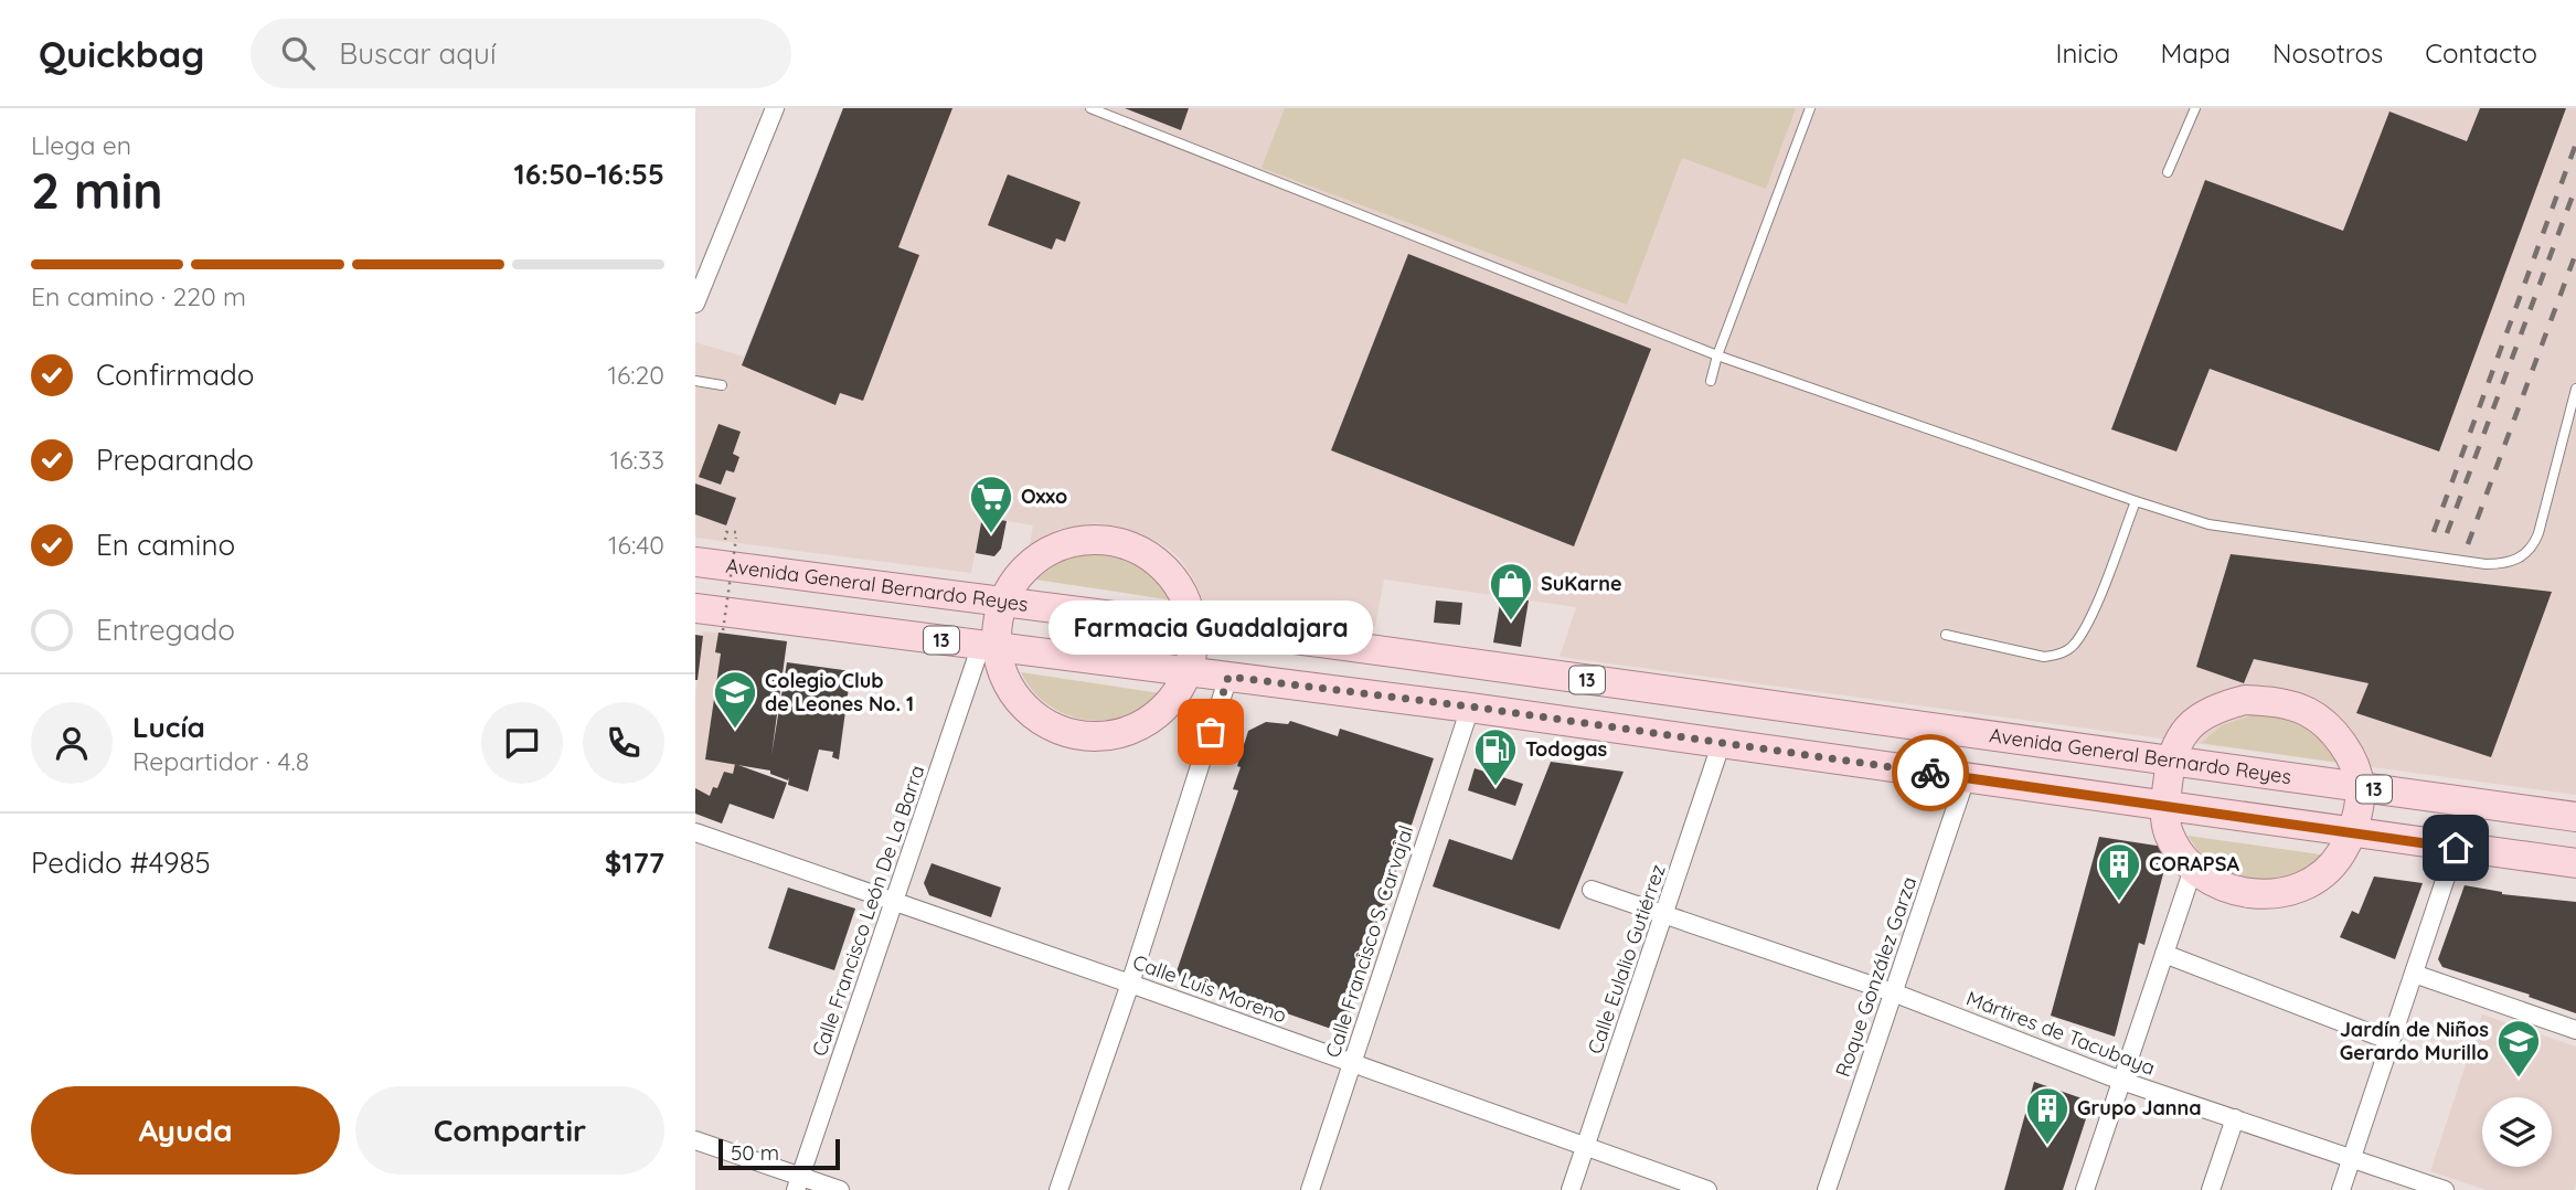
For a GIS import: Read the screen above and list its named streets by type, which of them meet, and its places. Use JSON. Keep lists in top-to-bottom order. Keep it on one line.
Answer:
{"streets":{"main road":["Avenida General Bernardo Reyes","13"],"street":["Calle Francisco León De La Barra","Calle Francisco S. Carvajal","Calle Eulalio Gutiérrez","Roque González Garza","Calle Luis Moreno","Mártires de Tacubaya"]},"crossings":[["Avenida General Bernardo Reyes","13"],["13","Calle Francisco León De La Barra"],["13","Calle Francisco S. Carvajal"],["13","Calle Eulalio Gutiérrez"],["13","Roque González Garza"],["Calle Francisco León De La Barra","Calle Luis Moreno"],["Calle Francisco S. Carvajal","Calle Luis Moreno"],["Calle Eulalio Gutiérrez","Calle Luis Moreno"],["Calle Eulalio Gutiérrez","Mártires de Tacubaya"],["Roque González Garza","Mártires de Tacubaya"]],"places":{"supermarket":["Oxxo"],"shop":["SuKarne"],"school or university":["Colegio Club de Leones No. 1","Jardín de Niños Gerardo Murillo"],"other":["Farmacia Guadalajara"],"fuel station":["Todogas"],"building":["CORAPSA","Grupo Janna"]},"scale_bar":"50 m","page":{"header":"Quickbag","search":"Buscar aquí","nav":["Inicio","Mapa","Nosotros","Contacto"],"heading":["2 min","Llega en","16:50–16:55"],"panel":["Lucía","Repartidor · 4.8","Pedido #4985","$177"],"bar":"En camino · 220 m","list":[["Confirmado","16:20"],["Preparando","16:33"],["En camino","16:40"],"Entregado"],"bubble":"Farmacia Guadalajara","buttons":["Ayuda","Compartir"],"scale":"50 m"}}
